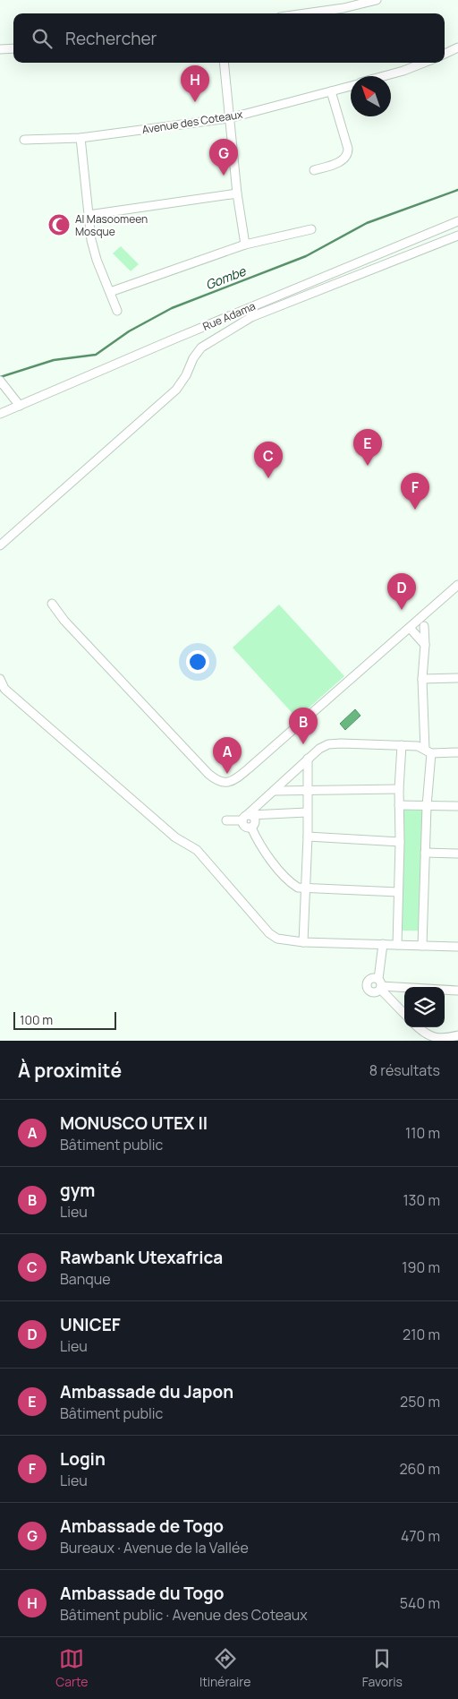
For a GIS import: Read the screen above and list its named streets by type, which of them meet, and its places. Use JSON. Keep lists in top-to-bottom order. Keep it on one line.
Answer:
{"streets":{"street":["Avenue des Coteaux","Rue Adama"]},"water":["Gombe"],"places":{"mosque":["Al Masoomeen Mosque"]},"scale_bar":"100 m","north":"top left","page":{"search":"Rechercher","pins":["H","G","E","C","F","D","B","A"],"scale":"100 m","heading":["À proximité","8 résultats"],"list":[{"mark":"A","name":"MONUSCO UTEX II","note":"Bâtiment public","value":"110 m"},{"mark":"B","name":"gym","note":"Lieu","value":"130 m"},{"mark":"C","name":"Rawbank Utexafrica","note":"Banque","value":"190 m"},{"mark":"D","name":"UNICEF","note":"Lieu","value":"210 m"},{"mark":"E","name":"Ambassade du Japon","note":"Bâtiment public","value":"250 m"},{"mark":"F","name":"Login","note":"Lieu","value":"260 m"},{"mark":"G","name":"Ambassade de Togo","note":"Bureaux · Avenue de la Vallée","value":"470 m"},{"mark":"H","name":"Ambassade du Togo","note":"Bâtiment public · Avenue des Coteaux","value":"540 m"}],"nav":["Carte","Itinéraire","Favoris"]}}
